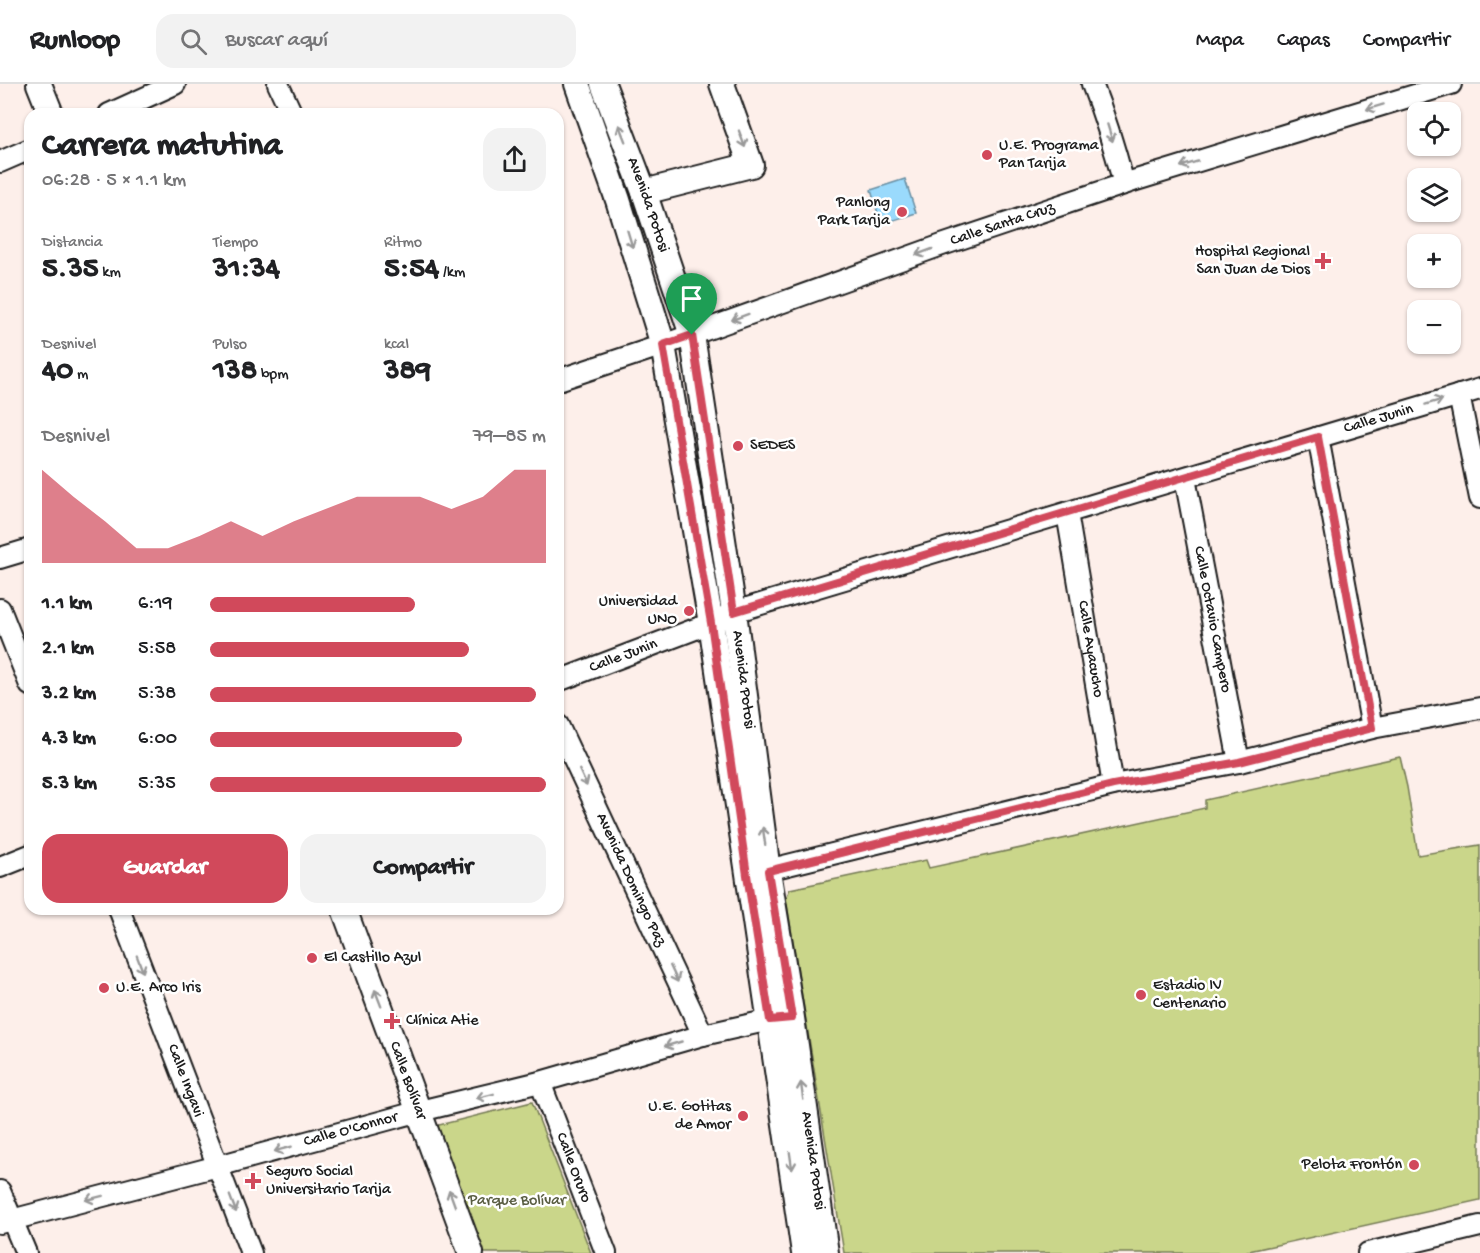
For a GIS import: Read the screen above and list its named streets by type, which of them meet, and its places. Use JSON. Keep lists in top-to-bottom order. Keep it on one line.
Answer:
{"streets":{"street":["Avenida Potosi","Calle Santa Cruz","Calle Junin","Calle Octavio Campero","Calle Ayacucho","Avenida Domingo Paz","Calle Ingavi","Calle Bolívar","Calle O'Connor","Calle Oruro"]},"crossings":[["Avenida Potosi","Calle Santa Cruz"],["Avenida Potosi","Calle Junin"],["Avenida Potosi","Calle O'Connor"],["Calle Junin","Calle Octavio Campero"],["Calle Junin","Calle Ayacucho"],["Avenida Domingo Paz","Calle O'Connor"],["Calle Ingavi","Calle O'Connor"],["Calle Bolívar","Calle O'Connor"],["Calle O'Connor","Calle Oruro"]],"one_way":["Calle Santa Cruz","Avenida Domingo Paz","Calle Ingavi","Calle Bolívar","Calle O'Connor"],"parks":["Parque Bolívar"],"places":{"other":["U.E. Programa Pan Tarija","Panlong Park Tarija","SEDES","Universidad UNO","El Castillo Azul","U.E. Arco Iris","Estadio IV Centenario","U.E. Gotitas de Amor","Pelota Frontón"],"health":["Hospital Regional San Juan de Dios","Clínica Atie","Seguro Social Universitario Tarija"]},"page":{"header":"Runloop","search":"Buscar aquí","nav":["Mapa","Capas","Compartir"],"map_buttons":["+","−"],"heading":["Carrera matutina","06:28 · 5 × 1.1 km"],"stats":[["Distancia","5.35 km"],["Tiempo","31:34"],["Ritmo","5:54 /km"],["Desnivel","40 m"],["Pulso","138 bpm"],["kcal","389"]],"chart":["Desnivel","79–85 m"],"list":[{"name":"1.1 km","note":"6:19"},{"name":"2.1 km","note":"5:58"},{"name":"3.2 km","note":"5:38"},{"name":"4.3 km","note":"6:00"},{"name":"5.3 km","note":"5:35"}],"buttons":["Guardar","Compartir"]}}
